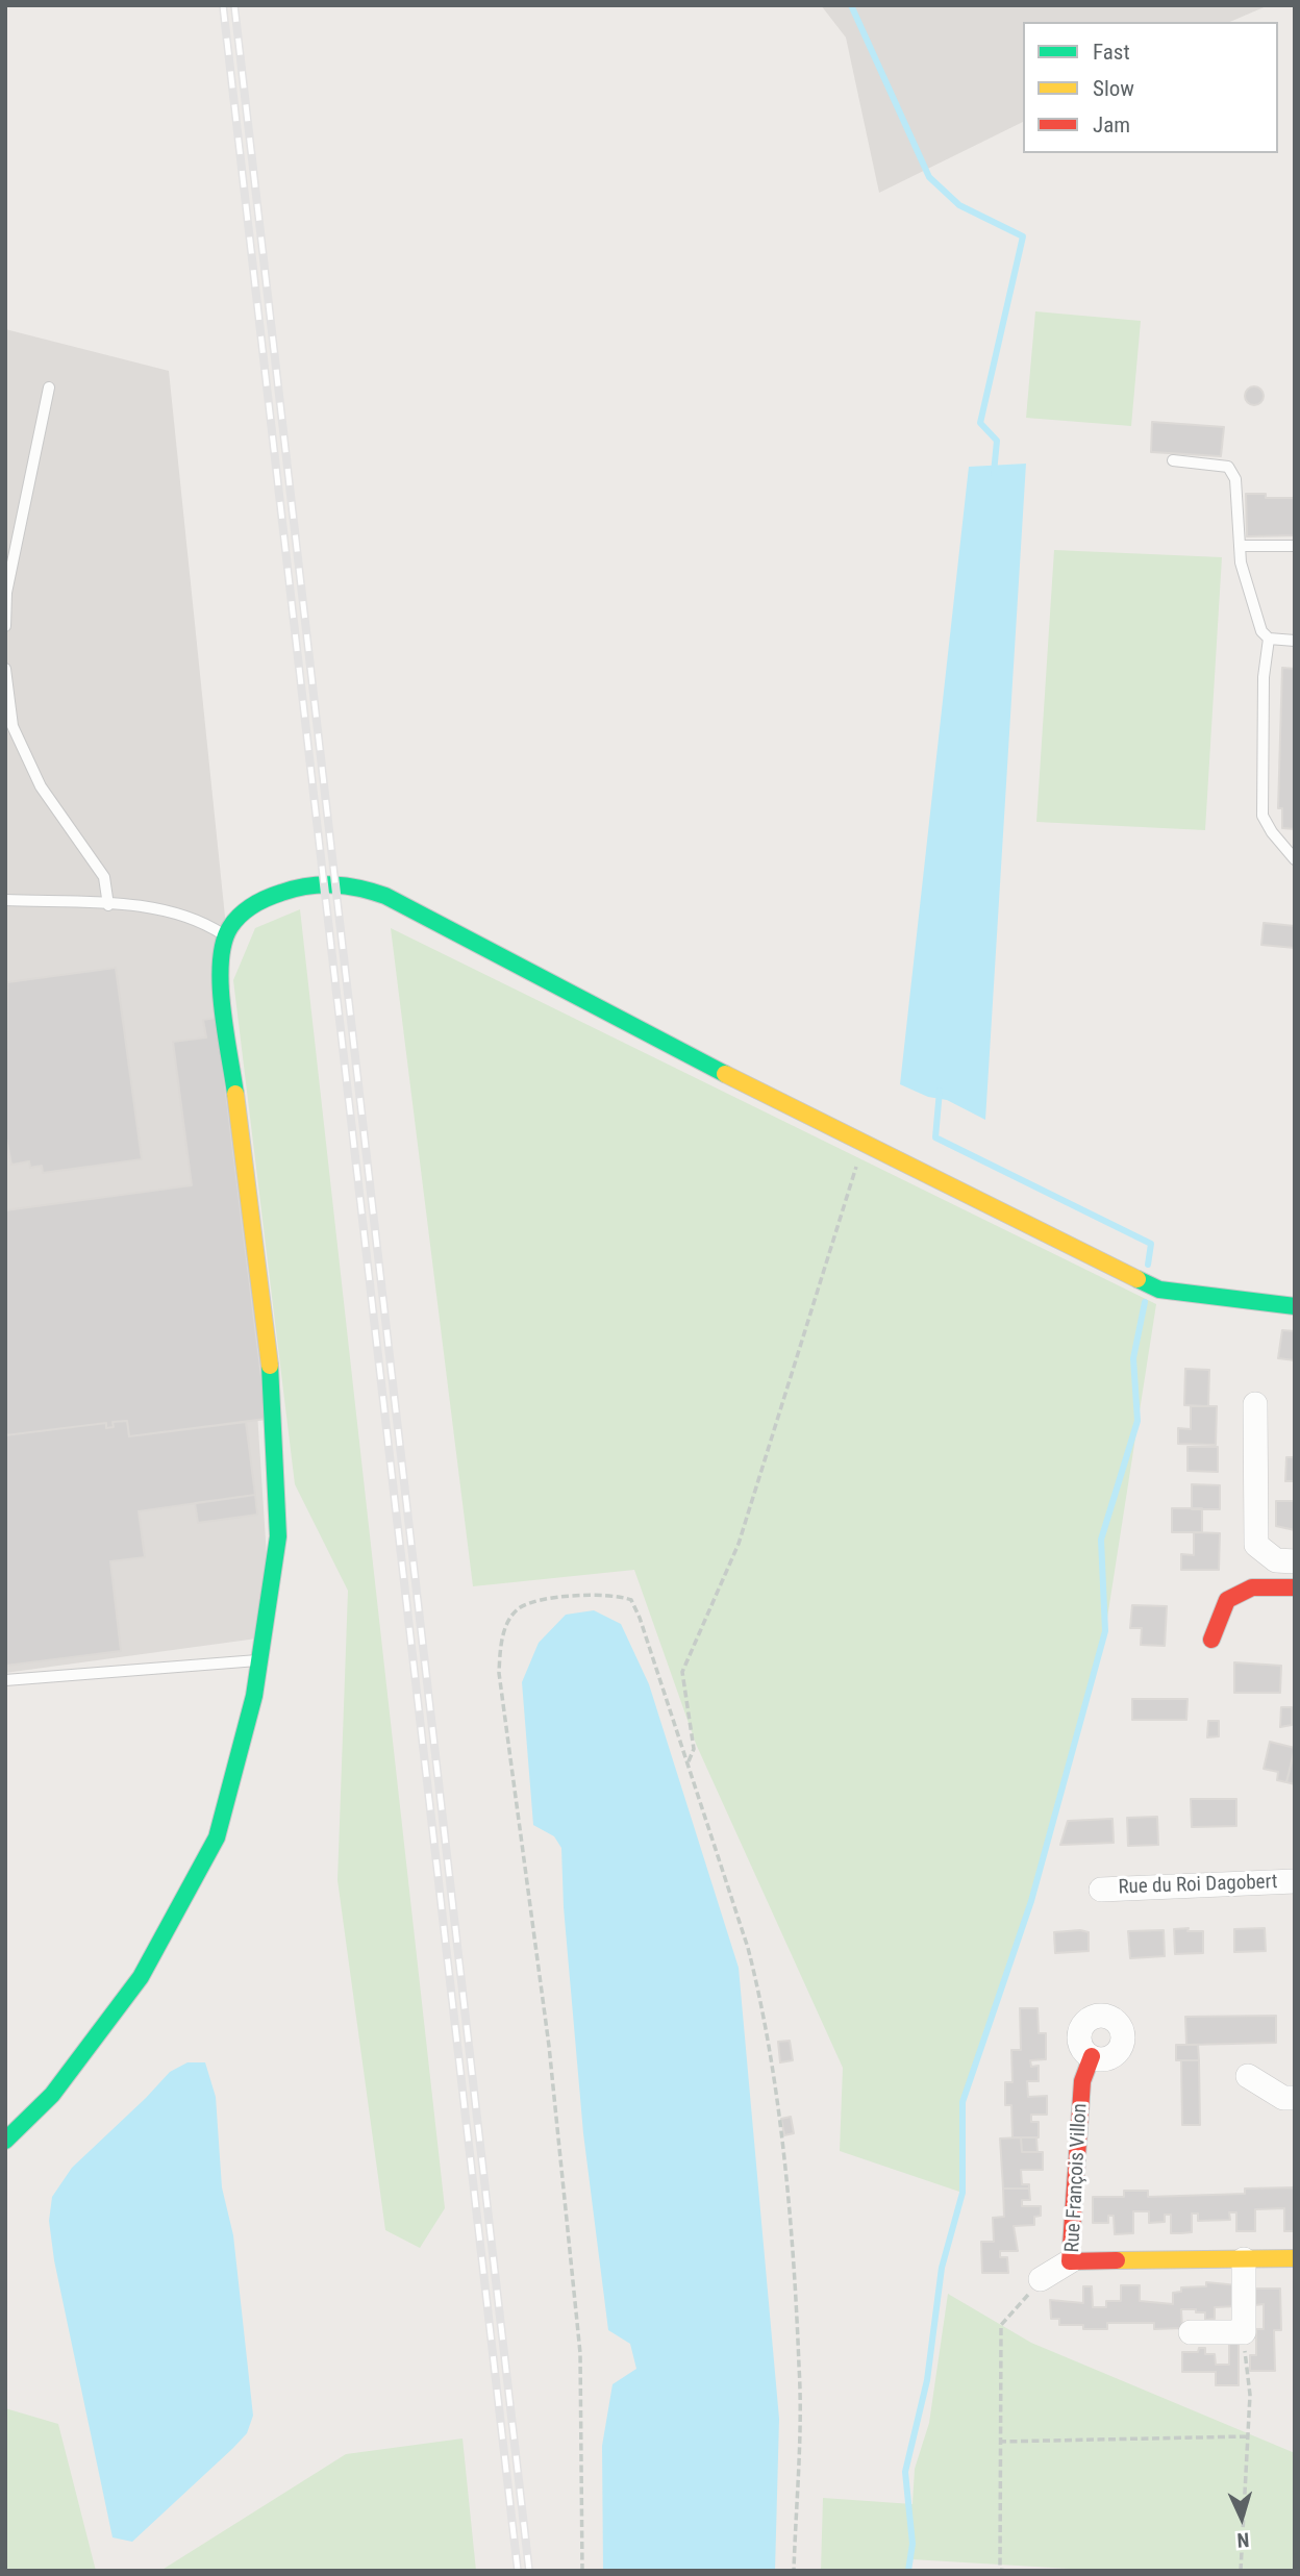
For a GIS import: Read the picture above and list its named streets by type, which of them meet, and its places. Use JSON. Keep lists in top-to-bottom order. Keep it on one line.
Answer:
{"streets":{"street":["Rue du Roi Dagobert","Rue François Villon"]},"legend":["Fast","Slow","Jam"],"north":"bottom"}
